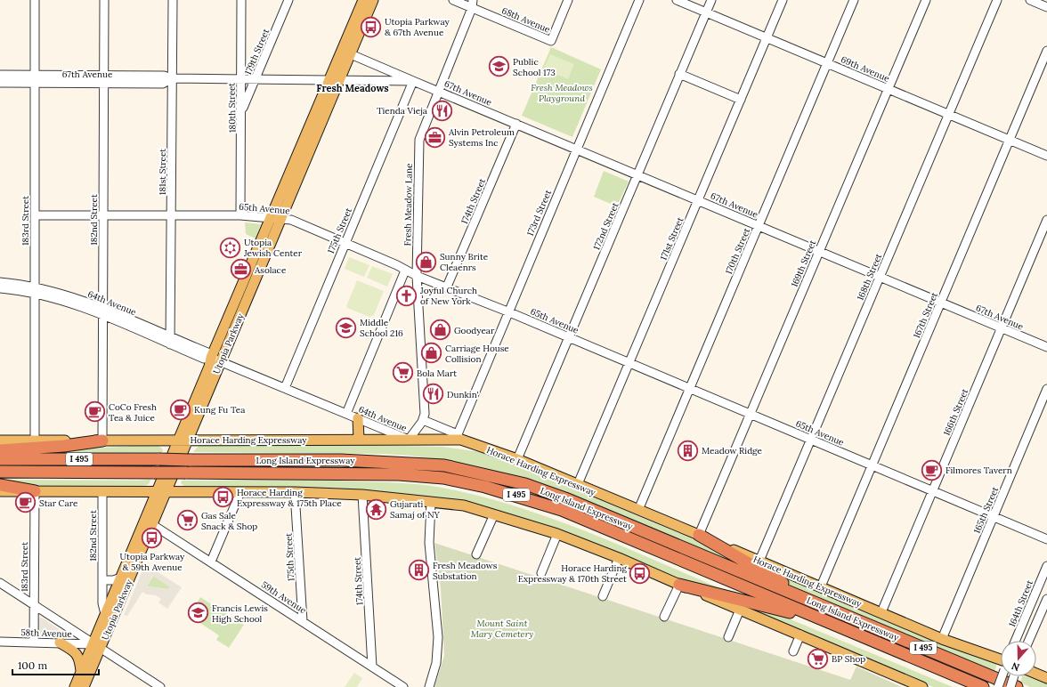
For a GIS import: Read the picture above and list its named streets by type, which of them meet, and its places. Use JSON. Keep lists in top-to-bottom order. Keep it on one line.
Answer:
{"streets":{"highway":["I 495","Long Island Expressway"],"main road":["Utopia Parkway","Horace Harding Expressway"],"street":["68th Avenue","179th Street","69th Avenue","67th Avenue","180th Street","181st Street","174th Street","Fresh Meadow Lane","65th Avenue","173rd Street","182nd Street","183rd Street","172nd Street","175th Street","171st Street","170th Street","169th Street","168th Street","64th Avenue","167th Street","166th Street","165th Street","59th Avenue","164th Street","58th Avenue"]},"crossings":[["68th Avenue","Fresh Meadow Lane"],["179th Street","67th Avenue"],["179th Street","180th Street"],["69th Avenue","172nd Street"],["69th Avenue","171st Street"],["69th Avenue","170th Street"],["69th Avenue","169th Street"],["69th Avenue","168th Street"],["69th Avenue","167th Street"],["67th Avenue","180th Street"],["67th Avenue","181st Street"],["67th Avenue","174th Street"],["67th Avenue","Fresh Meadow Lane"],["67th Avenue","173rd Street"],["67th Avenue","182nd Street"],["67th Avenue","183rd Street"],["67th Avenue","172nd Street"],["67th Avenue","175th Street"],["67th Avenue","171st Street"],["67th Avenue","170th Street"],["67th Avenue","169th Street"],["67th Avenue","168th Street"],["67th Avenue","167th Street"],["67th Avenue","Utopia Parkway"],["67th Avenue","166th Street"],["180th Street","65th Avenue"],["181st Street","65th Avenue"],["181st Street","64th Avenue"],["174th Street","65th Avenue"],["174th Street","59th Avenue"],["Fresh Meadow Lane","65th Avenue"],["65th Avenue","173rd Street"],["65th Avenue","182nd Street"],["65th Avenue","183rd Street"],["65th Avenue","172nd Street"],["65th Avenue","175th Street"],["65th Avenue","171st Street"],["65th Avenue","170th Street"],["65th Avenue","169th Street"],["65th Avenue","168th Street"],["65th Avenue","167th Street"],["65th Avenue","Utopia Parkway"],["65th Avenue","166th Street"],["65th Avenue","165th Street"],["173rd Street","Horace Harding Expressway"],["182nd Street","64th Avenue"],["182nd Street","Utopia Parkway"],["182nd Street","Horace Harding Expressway"],["183rd Street","64th Avenue"],["183rd Street","Horace Harding Expressway"],["183rd Street","58th Avenue"],["172nd Street","Horace Harding Expressway"],["175th Street","64th Avenue"],["175th Street","59th Avenue"],["171st Street","Horace Harding Expressway"],["170th Street","Horace Harding Expressway"],["169th Street","Horace Harding Expressway"],["168th Street","Horace Harding Expressway"],["64th Avenue","Utopia Parkway"],["64th Avenue","Horace Harding Expressway"],["167th Street","Horace Harding Expressway"],["Utopia Parkway","Horace Harding Expressway"],["Utopia Parkway","59th Avenue"],["Utopia Parkway","58th Avenue"],["166th Street","Horace Harding Expressway"],["Horace Harding Expressway","165th Street"]],"districts":["Fresh Meadows"],"parks":["Fresh Meadows Playground","Mount Saint Mary Cemetery"],"places":{"bus stop":["Utopia Parkway & 67th Avenue","Horace Harding Expressway & 175th Place","Utopia Parkway & 59th Avenue","Horace Harding Expressway & 170th Street"],"school or university":["Public School 173","Middle School 216","Francis Lewis High School"],"restaurant":["Tienda Vieja","Dunkin'"],"office":["Alvin Petroleum Systems Inc","Asolace"],"synagogue":["Utopia Jewish Center"],"shop":["Sunny Brite Cleaenrs","Goodyear","Carriage House Collision"],"church":["Joyful Church of New York"],"supermarket":["Bola Mart","Gas Sale Snack & Shop","BP Shop"],"cafe":["Kung Fu Tea","CoCo Fresh Tea & Juice","Filmores Tavern","Star Care"],"building":["Meadow Ridge","Fresh Meadows Substation"],"temple":["Gujarati Samaj of NY"]},"scale_bar":"100 m","north":"bottom"}
